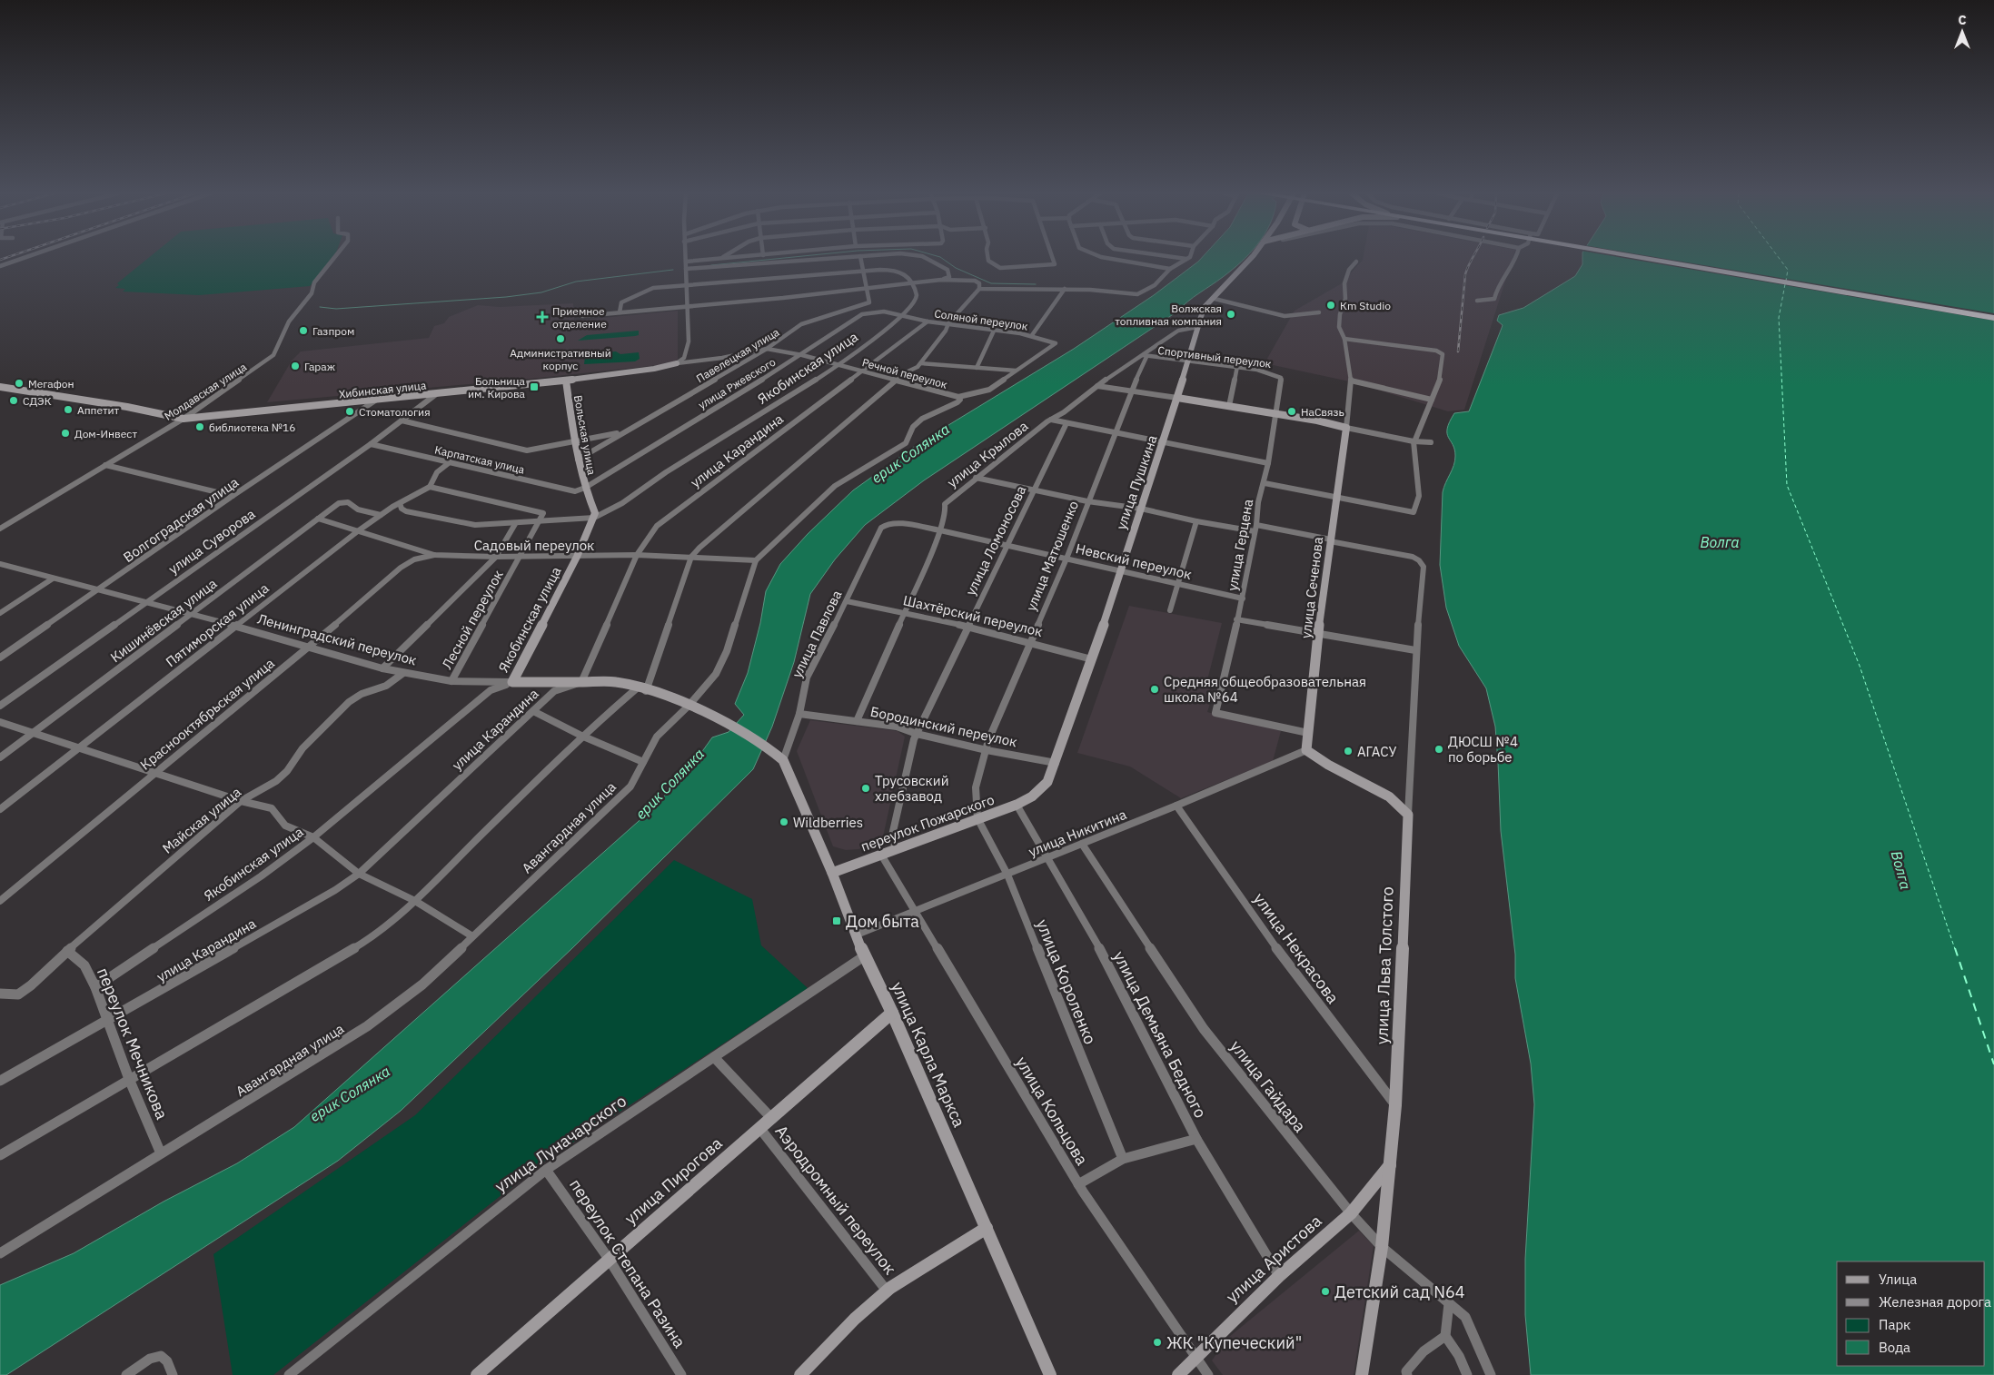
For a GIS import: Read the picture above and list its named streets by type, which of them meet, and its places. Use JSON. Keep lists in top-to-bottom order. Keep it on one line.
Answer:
{"streets":{"main road":["Якобинская улица","Хибинская улица","Вольская улица","улица Пушкина","улица Сеченова","Ленинградский переулок","переулок Пожарского","улица Льва Толстого","улица Карла Маркса","улица Пирогова","улица Аристова"],"street":["Соляной переулок","Павелецкая улица","Спортивный переулок","Речной переулок","улица Ржевского","Молдавская улица","улица Карандина","улица Крылова","Карпатская улица","Волгоградская улица","улица Ломоносова","улица Суворова","Садовый переулок","улица Герцена","улица Матюшенко","Невский переулок","Шахтёрский переулок","Лесной переулок","Кишинёвская улица","Пятиморская улица","улица Павлова","Краснооктябрьская улица","Бородинский переулок","Майская улица","Авангардная улица","улица Никитина","улица Некрасова","улица Короленко","улица Демьяна Бедного","переулок Мечникова","улица Гайдара","улица Кольцова","улица Луначарского","Аэродромный переулок","переулок Степана Разина"]},"crossings":[["Соляной переулок","Якобинская улица"],["Соляной переулок","улица Ржевского"],["Соляной переулок","улица Карандина"],["Соляной переулок","Авангардная улица"],["Павелецкая улица","Речной переулок"],["Павелецкая улица","Хибинская улица"],["Павелецкая улица","Вольская улица"],["Спортивный переулок","улица Крылова"],["Спортивный переулок","улица Пушкина"],["Спортивный переулок","улица Герцена"],["Спортивный переулок","улица Матюшенко"],["Якобинская улица","Речной переулок"],["Якобинская улица","улица Ржевского"],["Якобинская улица","Вольская улица"],["Якобинская улица","Садовый переулок"],["Якобинская улица","Ленинградский переулок"],["Якобинская улица","переулок Мечникова"],["Речной переулок","улица Ржевского"],["Речной переулок","Хибинская улица"],["Речной переулок","улица Карандина"],["Речной переулок","Авангардная улица"],["улица Ржевского","Вольская улица"],["улица Ржевского","Карпатская улица"],["Хибинская улица","Молдавская улица"],["Хибинская улица","Вольская улица"],["Хибинская улица","Волгоградская улица"],["Хибинская улица","улица Суворова"],["Вольская улица","Карпатская улица"],["улица Карандина","Садовый переулок"],["улица Карандина","Ленинградский переулок"],["улица Карандина","переулок Мечникова"],["улица Крылова","улица Пушкина"],["улица Крылова","улица Матюшенко"],["улица Крылова","Невский переулок"],["улица Крылова","Шахтёрский переулок"],["улица Крылова","Бородинский переулок"],["Карпатская улица","улица Суворова"],["Карпатская улица","Пятиморская улица"],["улица Пушкина","Невский переулок"],["улица Пушкина","Шахтёрский переулок"],["улица Пушкина","Бородинский переулок"],["улица Пушкина","переулок Пожарского"],["Волгоградская улица","Ленинградский переулок"],["улица Ломоносова","Невский переулок"],["улица Ломоносова","Шахтёрский переулок"],["улица Ломоносова","Бородинский переулок"],["улица Ломоносова","переулок Пожарского"],["улица Суворова","Ленинградский переулок"],["Садовый переулок","Лесной переулок"],["Садовый переулок","Кишинёвская улица"],["Садовый переулок","Пятиморская улица"],["Садовый переулок","Краснооктябрьская улица"],["Садовый переулок","Авангардная улица"],["улица Герцена","Невский переулок"],["улица Герцена","улица Сеченова"],["улица Матюшенко","Невский переулок"],["улица Матюшенко","Шахтёрский переулок"],["улица Матюшенко","Бородинский переулок"],["улица Матюшенко","переулок Пожарского"],["улица Матюшенко","улица Короленко"],["Невский переулок","улица Павлова"],["улица Сеченова","улица Никитина"],["улица Сеченова","улица Льва Толстого"],["Шахтёрский переулок","улица Павлова"],["Лесной переулок","Ленинградский переулок"],["Кишинёвская улица","Пятиморская улица"],["Кишинёвская улица","Ленинградский переулок"],["Пятиморская улица","Ленинградский переулок"],["улица Павлова","Бородинский переулок"],["улица Павлова","улица Карла Маркса"],["Ленинградский переулок","Краснооктябрьская улица"],["Ленинградский переулок","Майская улица"],["Ленинградский переулок","Авангардная улица"],["Ленинградский переулок","улица Карла Маркса"],["Майская улица","переулок Мечникова"],["переулок Пожарского","улица Короленко"],["переулок Пожарского","улица Демьяна Бедного"],["переулок Пожарского","улица Карла Маркса"],["переулок Пожарского","улица Кольцова"],["Авангардная улица","переулок Мечникова"],["улица Никитина","улица Некрасова"],["улица Никитина","улица Короленко"],["улица Никитина","улица Демьяна Бедного"],["улица Никитина","улица Карла Маркса"],["улица Никитина","улица Гайдара"],["улица Никитина","улица Кольцова"],["улица Некрасова","улица Льва Толстого"],["улица Льва Толстого","улица Гайдара"],["улица Льва Толстого","улица Аристова"],["улица Демьяна Бедного","улица Аристова"],["улица Карла Маркса","улица Луначарского"],["улица Карла Маркса","улица Пирогова"],["улица Гайдара","улица Аристова"],["улица Кольцова","улица Аристова"],["улица Луначарского","Аэродромный переулок"],["улица Луначарского","переулок Степана Разина"],["улица Пирогова","Аэродромный переулок"],["улица Пирогова","переулок Степана Разина"]],"water":["ерик Солянка","Волга"],"places":{"other":["Кm Studio","Волжская топливная компания","Газпром","Административный корпус","Гараж","Мегафон","СДЭК","Аппетит","Стоматология","НаСвязь","библиотека №16","Дом-Инвест","Средняя общеобразовательная школа №64","ДЮСШ №4 по борьбе","АГАСУ","Трусовский хлебзавод","Wildberries","Детский сад N64","ЖК \"Купеческий\""],"health":["Приемное отделение"],"transit":["Больница им. Кирова","Дом быта"]},"legend":["Улица","Железная дорога","Парк","Вода"],"north":"top"}
